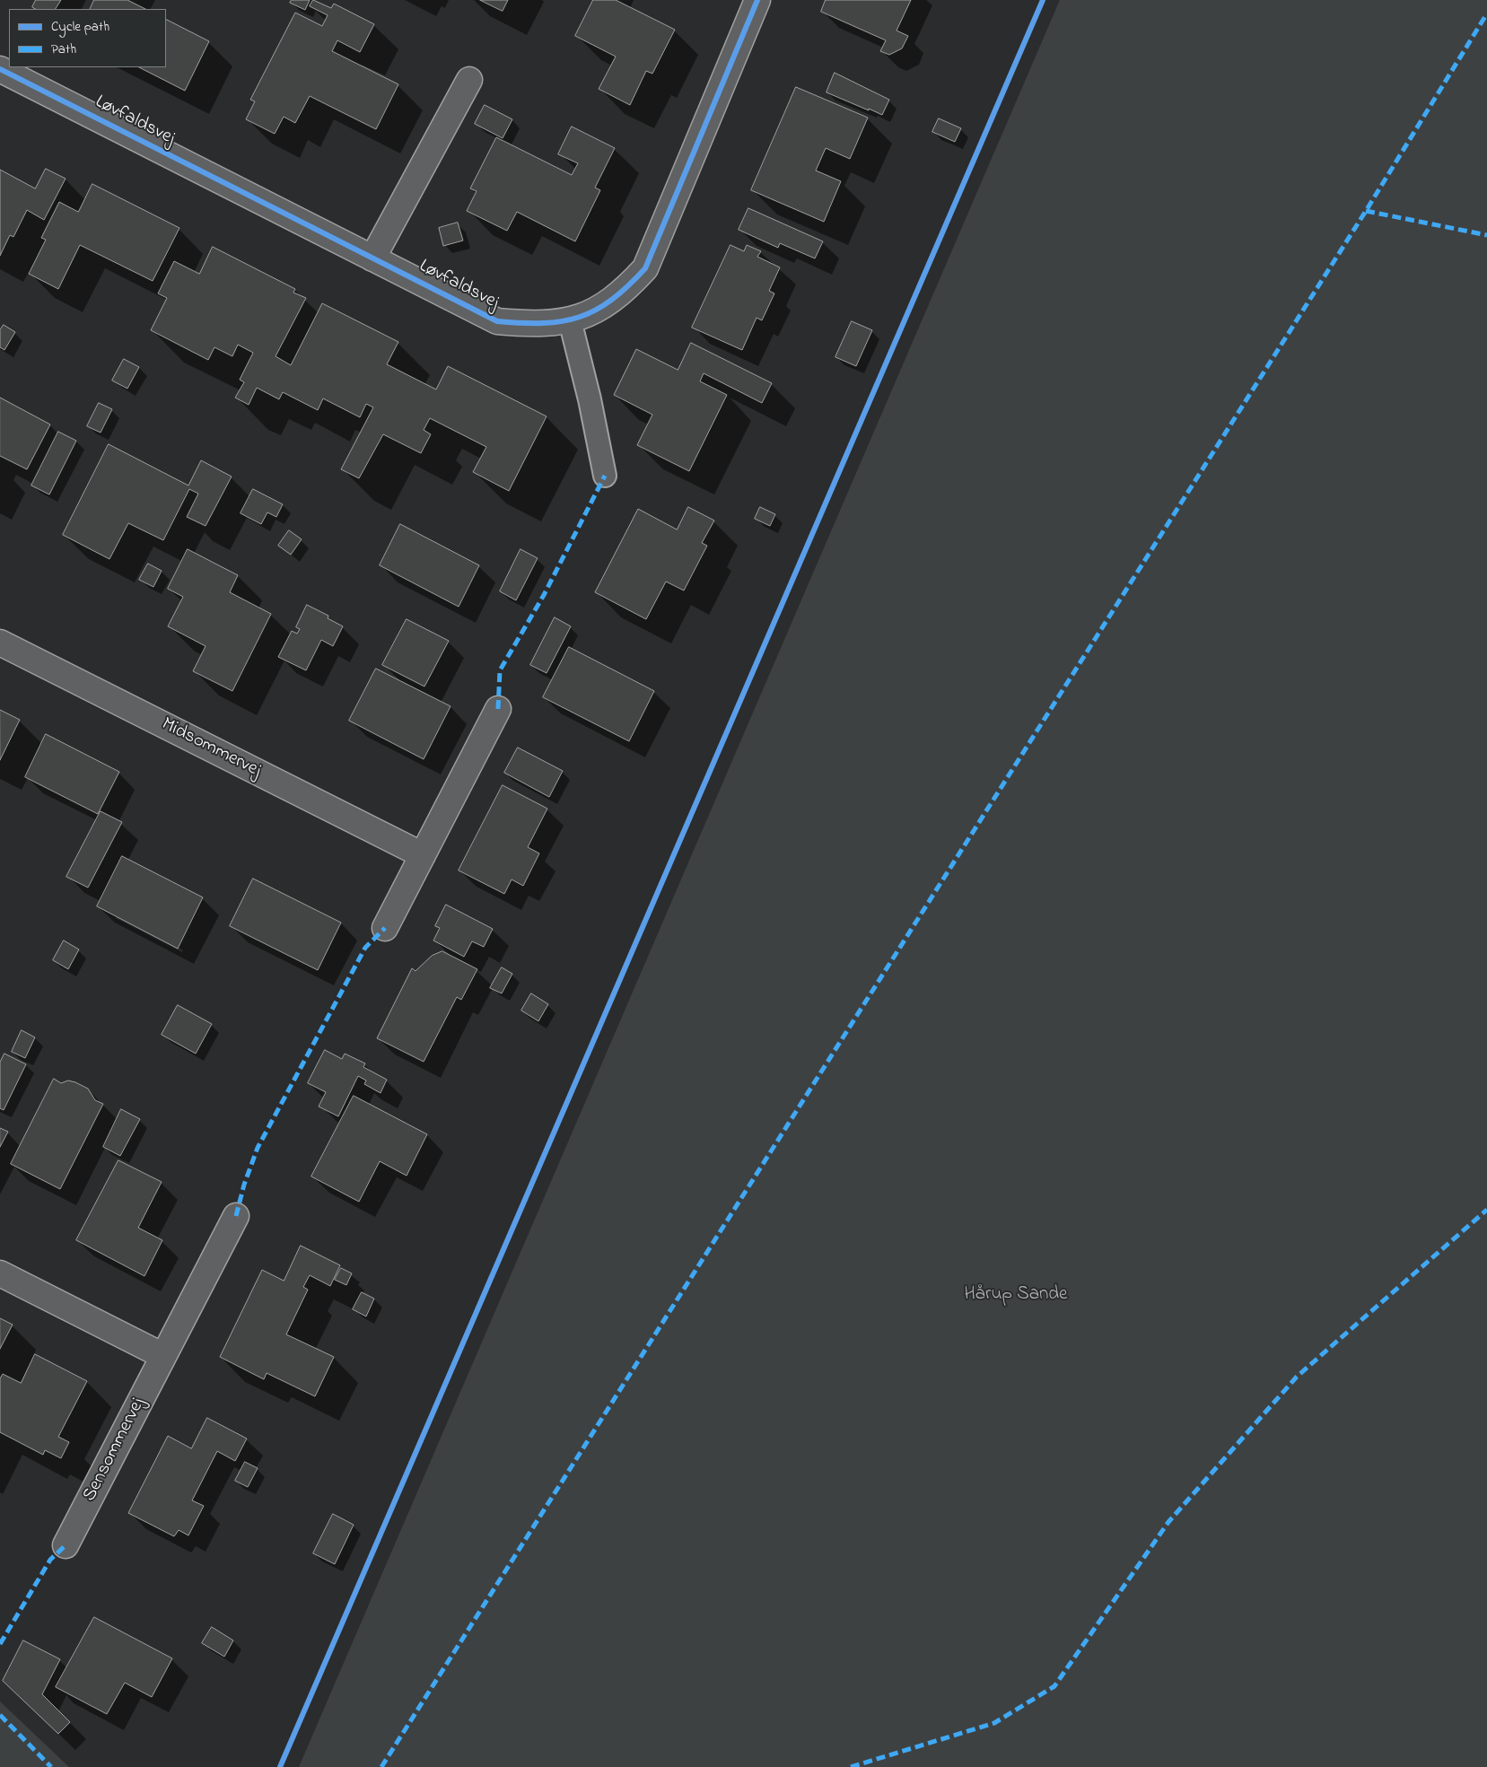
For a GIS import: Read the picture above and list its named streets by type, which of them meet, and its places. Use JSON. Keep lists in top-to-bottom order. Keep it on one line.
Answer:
{"streets":{"street":["Løvfaldsvej","Midsommervej","Sensommervej"]},"parks":["Hårup Sande"],"legend":["Cycle path","Path"]}
